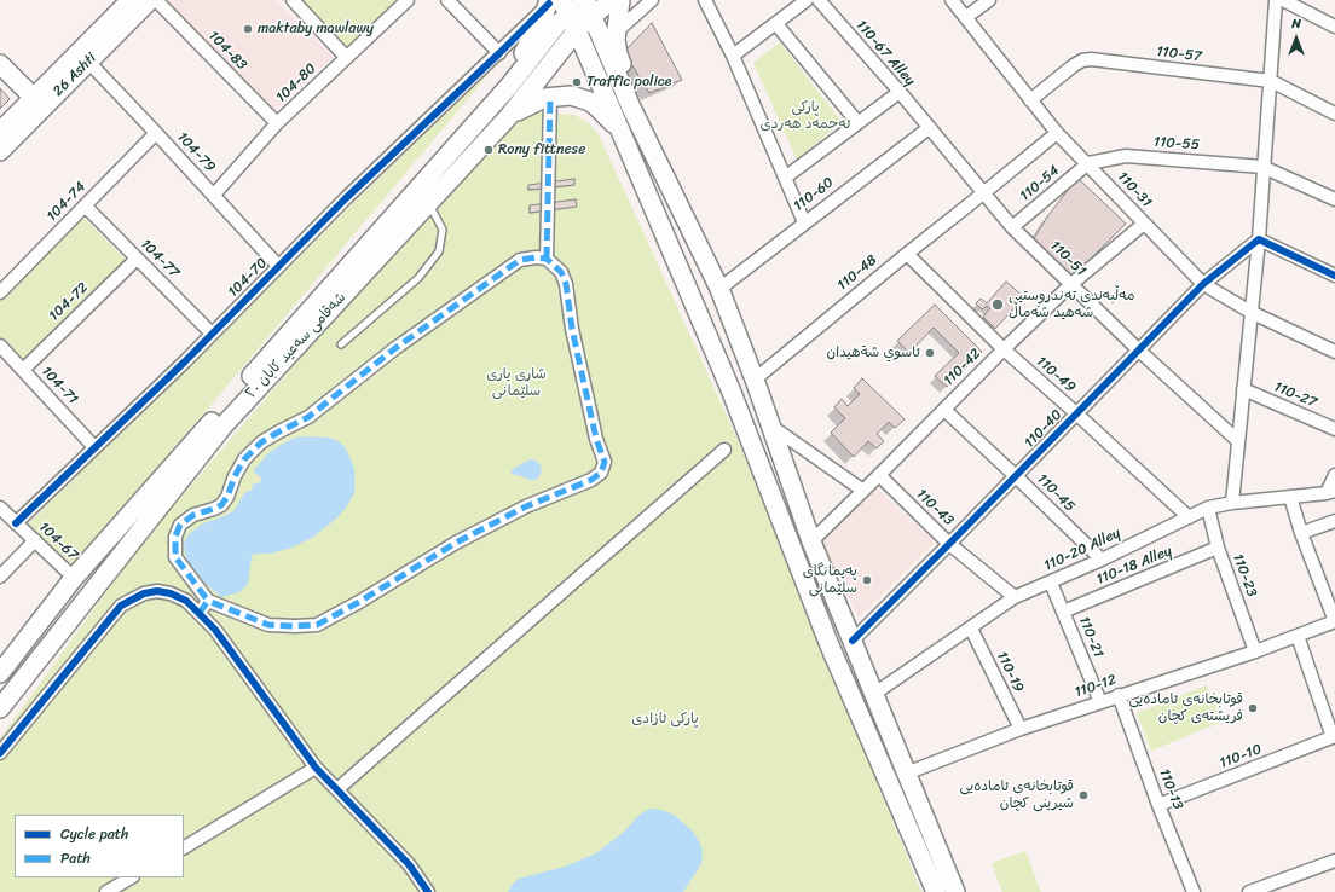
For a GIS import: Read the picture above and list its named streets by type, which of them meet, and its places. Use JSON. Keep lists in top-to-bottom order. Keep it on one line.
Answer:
{"streets":{"main road":["26 Ashti","شەقامی سەعید کابان ٢٠"],"street":["104-83","110-67 Alley","110-57","104-80","110-55","104-79","110-54","110-31","110-60","104-74","104-77","110-51","110-48","104-70","104-72","110-42","110-49","104-71","110-27","110-40","110-45","110-43","104-67","110-20 Alley","110-18 Alley","110-23","110-21","110-19","110-12","110-10","110-13"]},"crossings":[["104-83","104-80"],["110-67 Alley","110-60"],["110-67 Alley","110-51"],["110-57","110-31"],["26 Ashti","104-79"],["104-80","104-79"],["110-55","110-54"],["110-55","110-31"],["104-79","104-74"],["104-79","104-70"],["110-54","110-31"],["110-54","110-51"],["110-31","110-48"],["110-31","110-42"],["110-31","110-40"],["110-60","110-51"],["104-74","104-77"],["104-77","104-70"],["104-77","104-72"],["110-51","110-48"],["110-51","110-42"],["110-51","110-40"],["110-48","110-49"],["104-70","شەقامی سەعید کابان ٢٠"],["104-70","104-71"],["104-70","104-67"],["104-72","104-71"],["شەقامی سەعید کابان ٢٠","104-67"],["110-42","110-49"],["110-42","110-45"],["110-42","110-43"],["110-49","110-40"],["110-49","110-20 Alley"],["110-40","110-45"],["110-40","110-43"],["110-45","110-20 Alley"],["110-43","110-20 Alley"],["110-20 Alley","110-23"],["110-20 Alley","110-21"],["110-20 Alley","110-19"],["110-18 Alley","110-23"],["110-18 Alley","110-21"],["110-23","110-12"],["110-21","110-12"],["110-19","110-12"],["110-12","110-13"],["110-10","110-13"]],"parks":["پارکی ئەحمەد هەردی","شاری یاری سلێمانی","پارکی ئازادی"],"places":["maktaby mawlawy","Traffic police","Rony fittnese","مەڵبەندی تەندروستیی شەهید شەماڵ","ئاسوي شةهيدان","پەیمانگای سلێمانی","قوتابخانەی ئامادەیی فریشتەی کچان","قوتابخانەی ئامادەیی شیرینی کچان"],"legend":["Cycle path","Path"],"north":"top"}
